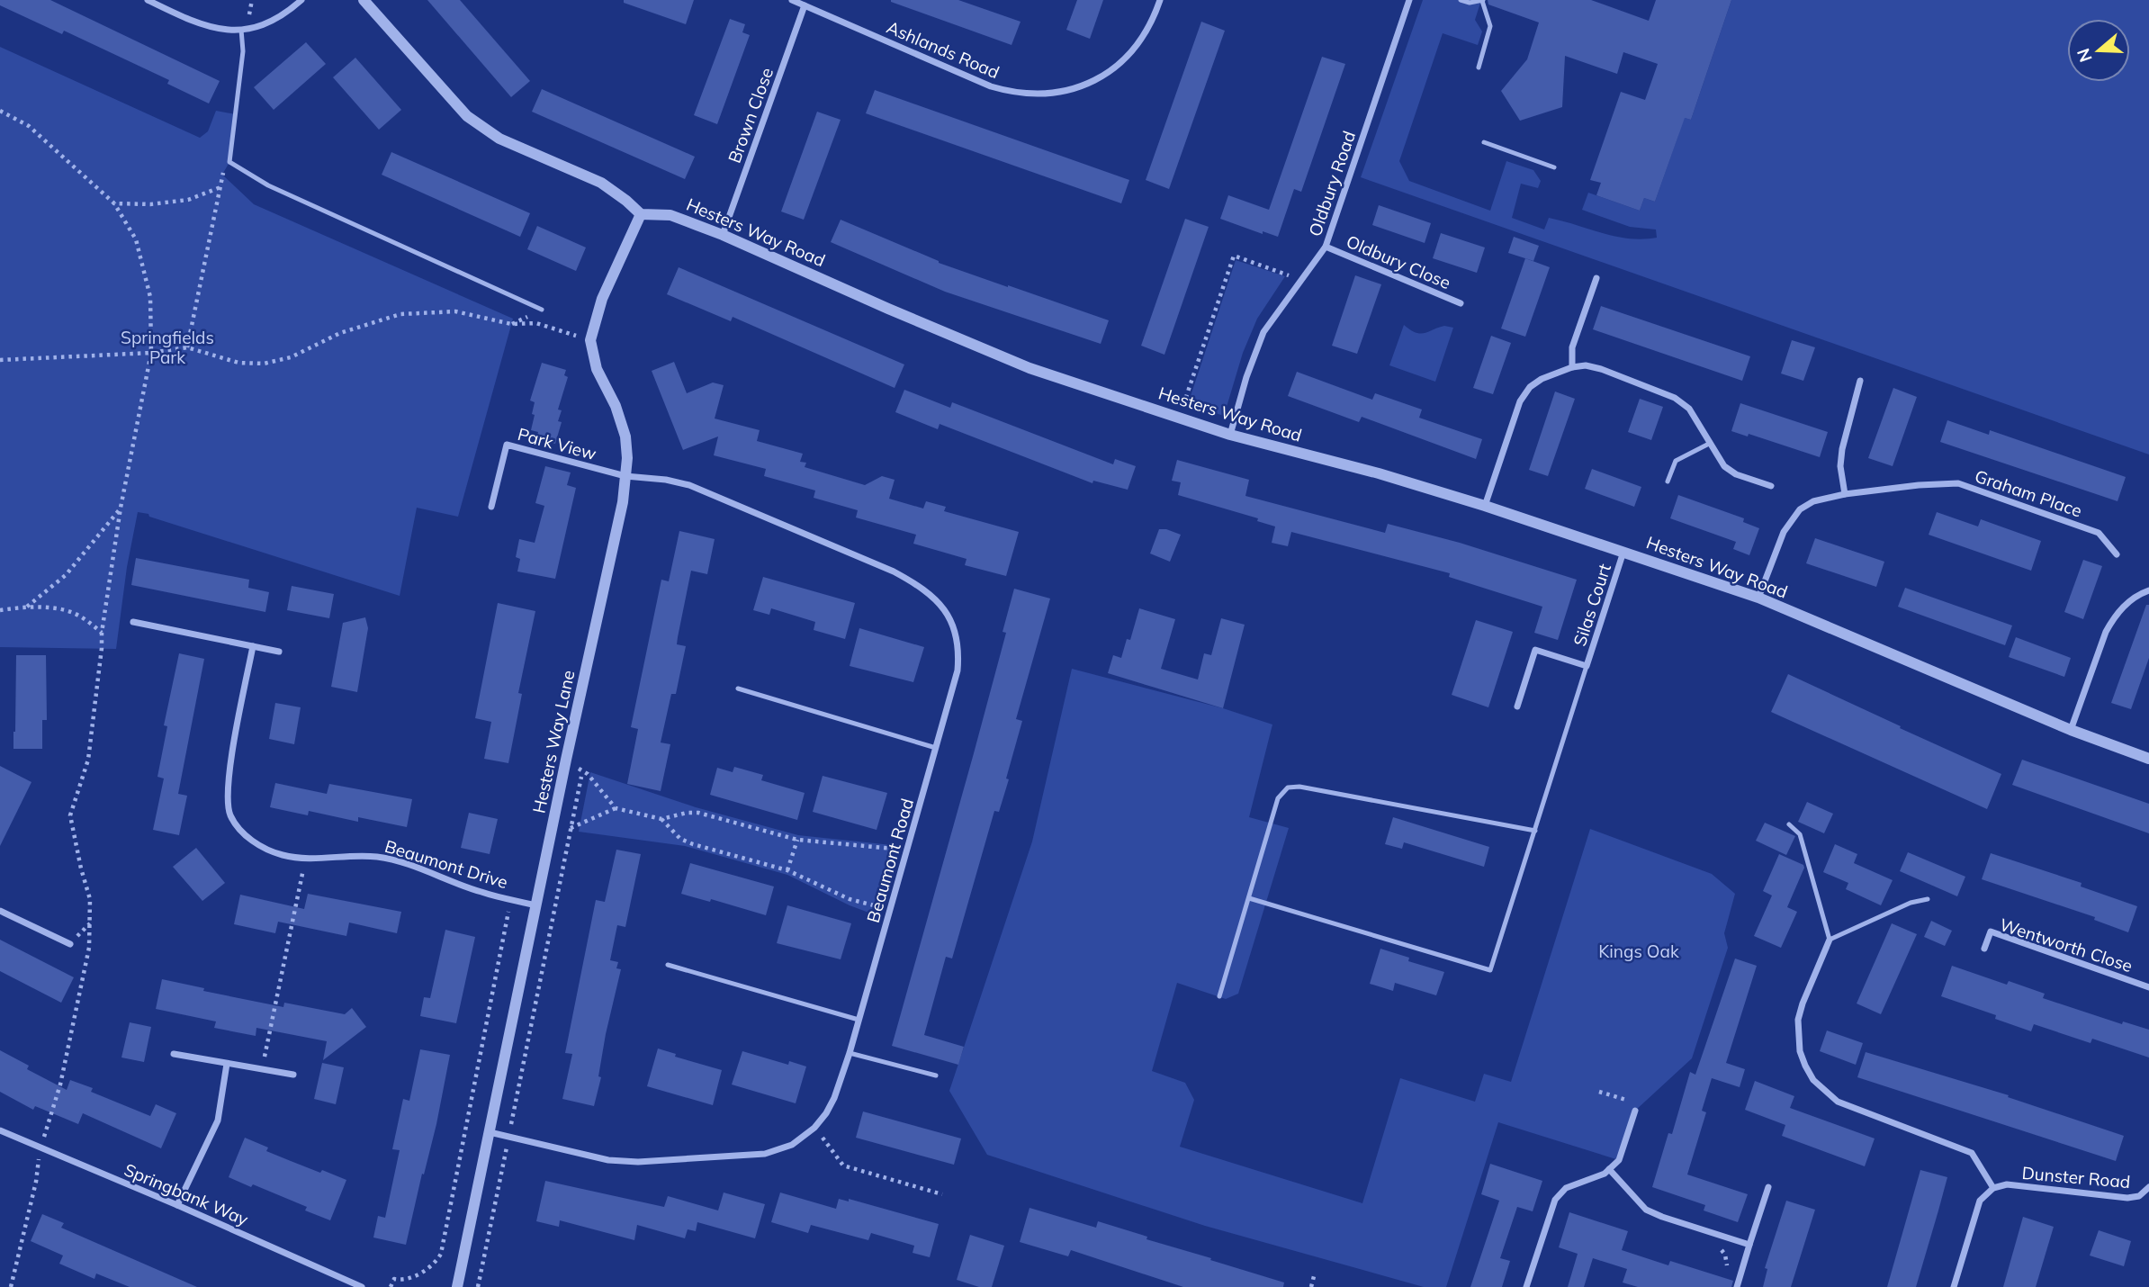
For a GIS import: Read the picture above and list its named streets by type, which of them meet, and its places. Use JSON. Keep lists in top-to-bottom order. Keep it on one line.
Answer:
{"streets":{"street":["Ashlands Road","Brown Close","Oldbury Road","Hesters Way Road","Oldbury Close","Park View","Graham Place","Silas Court","Hesters Way Lane","Beaumont Road","Beaumont Drive","Wentworth Close","Dunster Road","Springbank Way"]},"crossings":[["Ashlands Road","Brown Close"],["Brown Close","Hesters Way Road"],["Oldbury Road","Hesters Way Road"],["Oldbury Road","Oldbury Close"],["Hesters Way Road","Graham Place"],["Hesters Way Road","Silas Court"],["Hesters Way Road","Hesters Way Lane"],["Park View","Hesters Way Lane"],["Park View","Beaumont Road"],["Hesters Way Lane","Beaumont Road"],["Hesters Way Lane","Beaumont Drive"]],"parks":["Springfields Park","Kings Oak"],"north":"left"}
